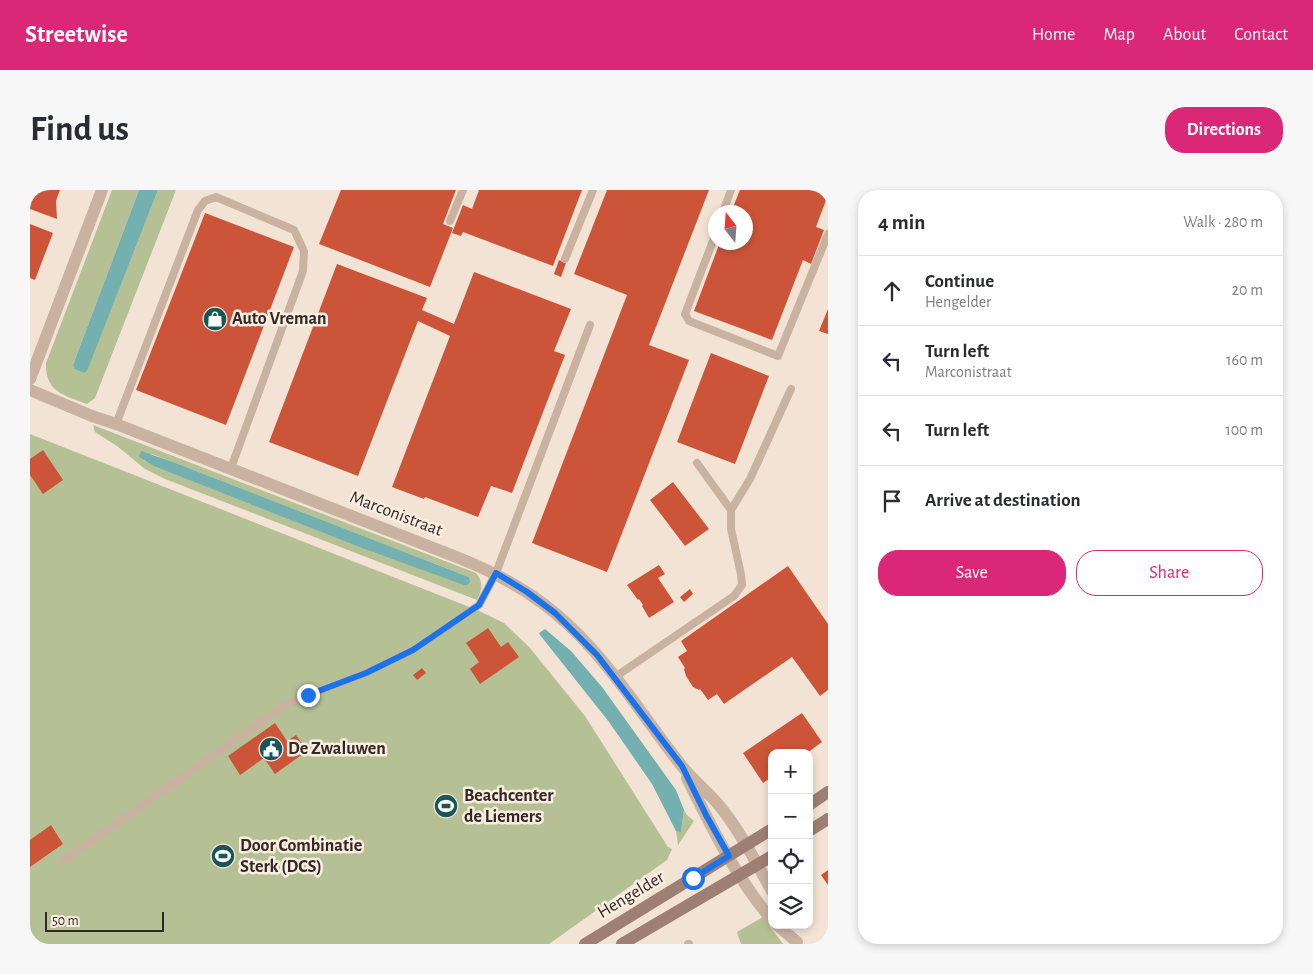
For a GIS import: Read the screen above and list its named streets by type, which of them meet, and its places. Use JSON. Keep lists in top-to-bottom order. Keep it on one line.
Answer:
{"streets":{"main road":["Hengelder"],"street":["Marconistraat"]},"crossings":[["Marconistraat","Hengelder"]],"places":{"shop":["Auto Vreman"],"public building":["De Zwaluwen"],"sports":["Beachcenter de Liemers","Door Combinatie Sterk (DCS)"]},"scale_bar":"50 m","north":"top","page":{"header":"Streetwise","nav":["Home","Map","About","Contact"],"buttons":["Directions",["Save","Share"]],"title":"Find us","heading":["4 min","Walk · 280 m"],"list":[["Continue","Hengelder","20 m"],["Turn left","Marconistraat","160 m"],["Turn left","100 m"],"Arrive at destination"],"map_buttons":["+","−"],"scale":"50 m"}}
